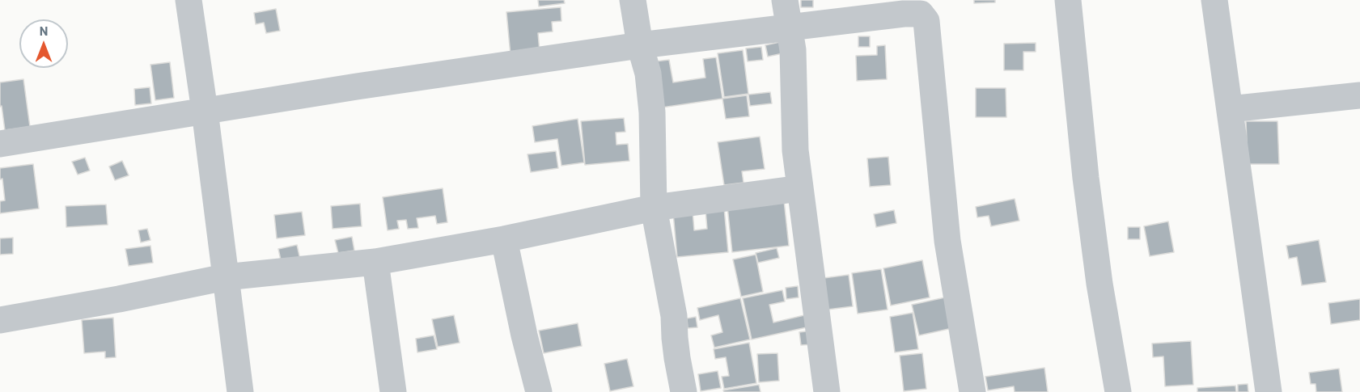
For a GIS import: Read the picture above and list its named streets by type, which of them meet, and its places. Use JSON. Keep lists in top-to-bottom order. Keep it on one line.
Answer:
{"north":"top"}
